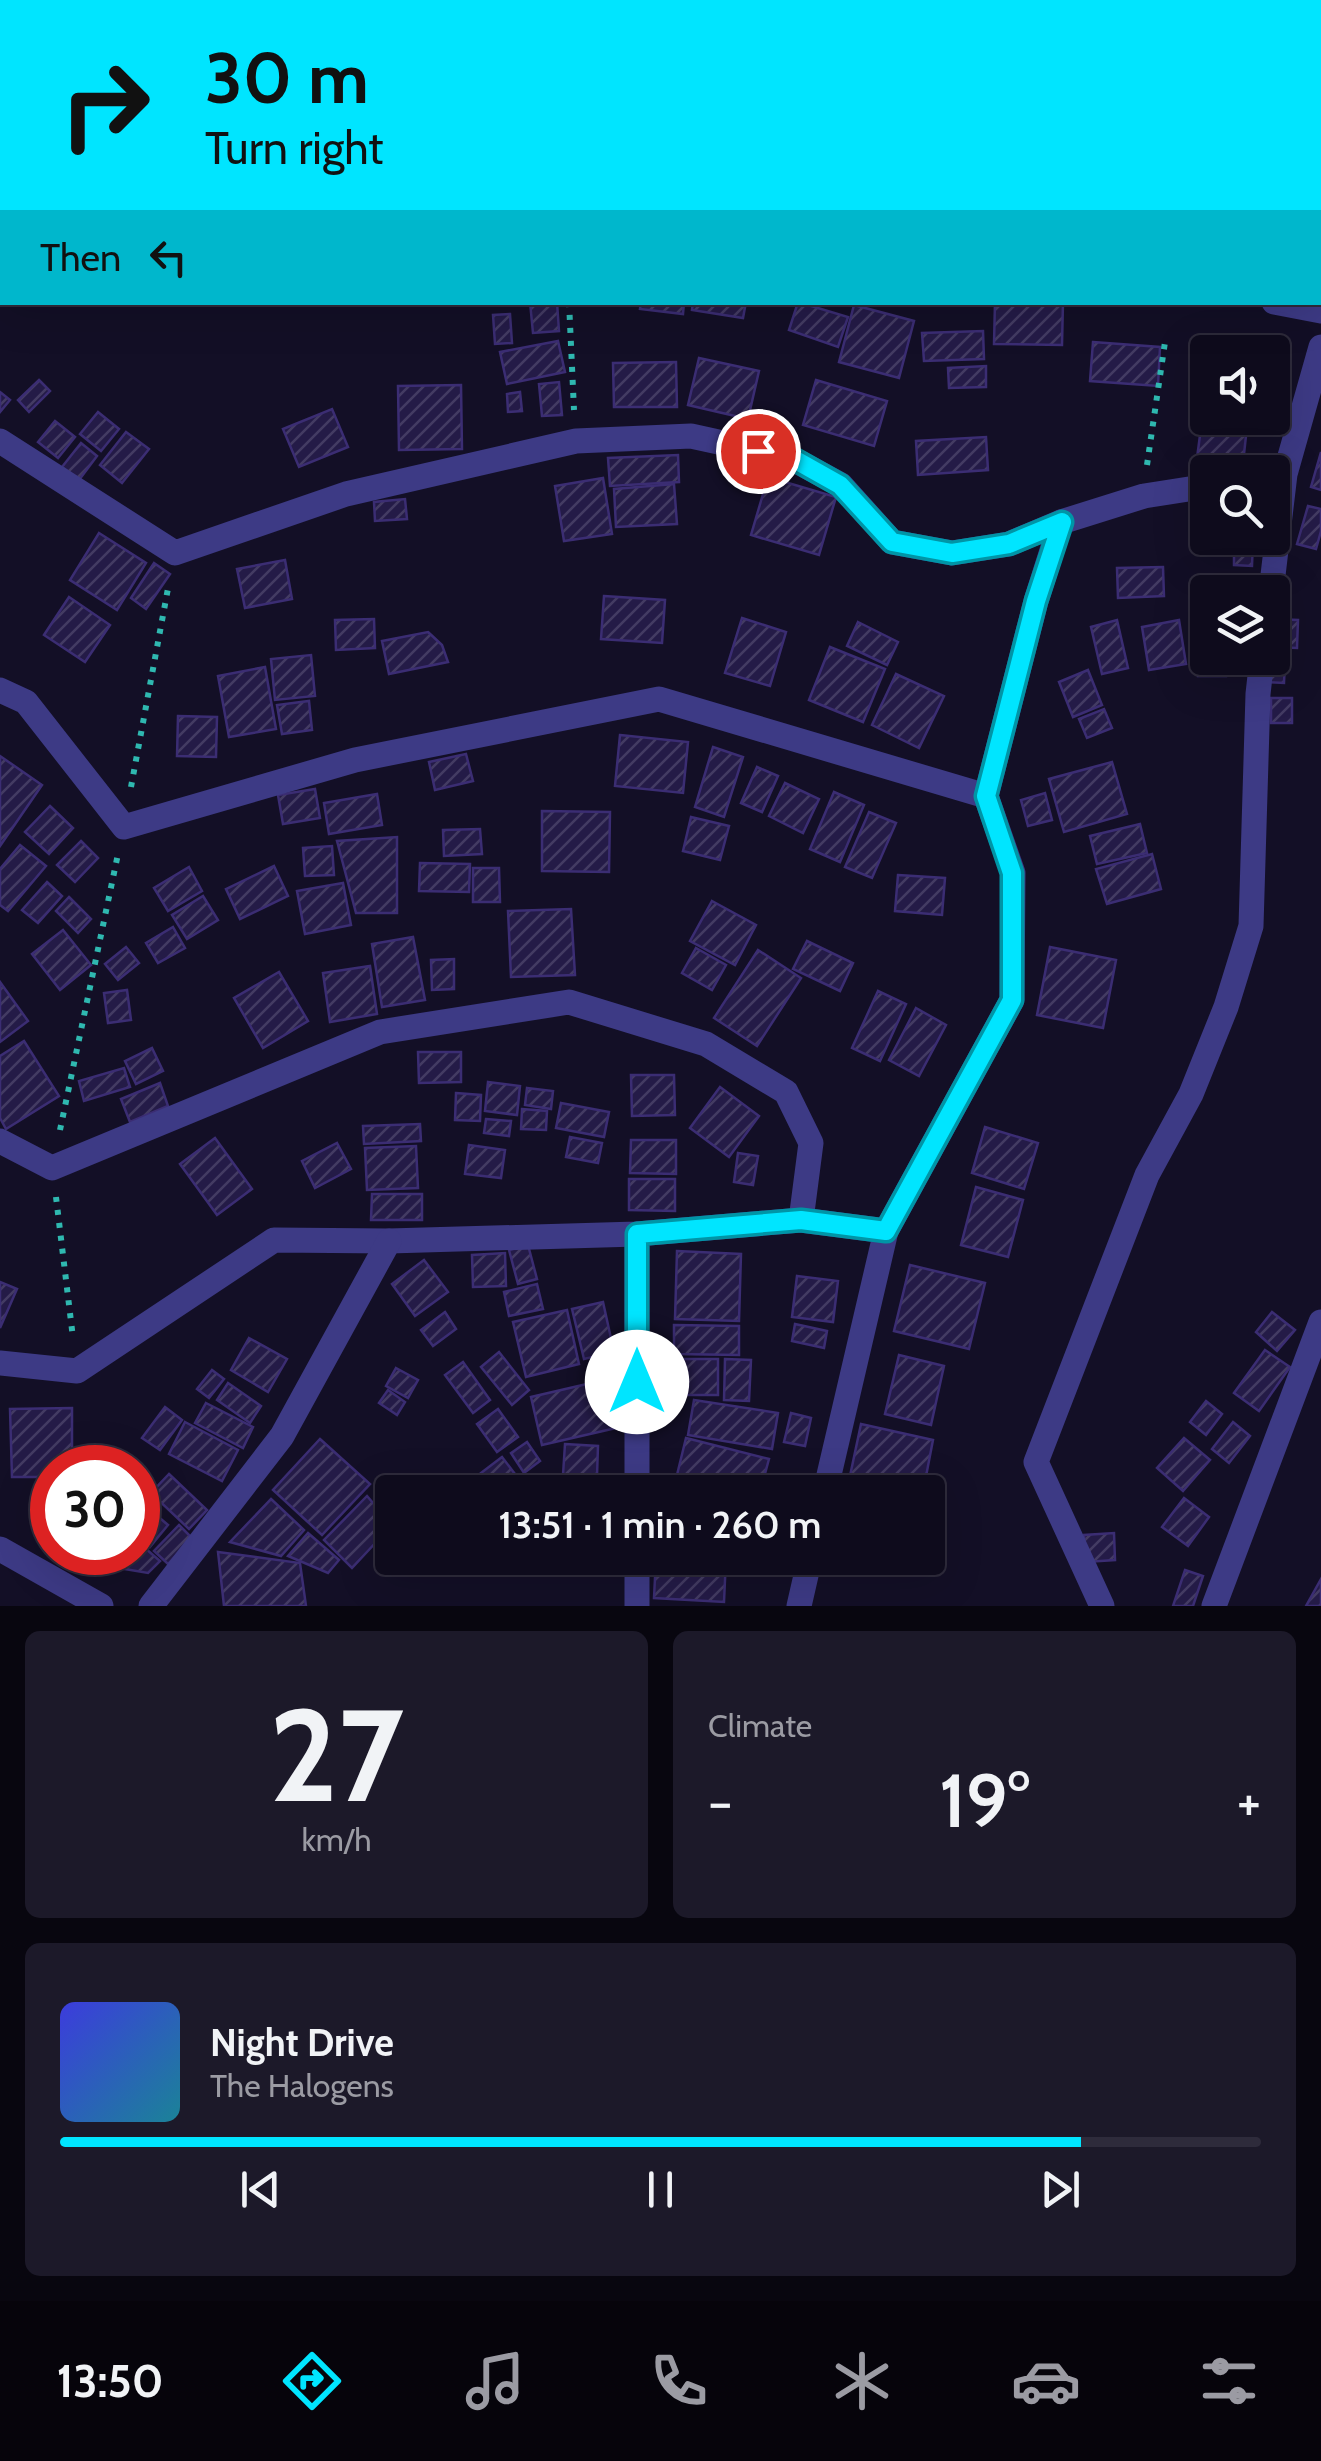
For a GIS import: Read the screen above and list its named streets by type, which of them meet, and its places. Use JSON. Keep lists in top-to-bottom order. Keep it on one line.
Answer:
{"page":{"turn":["30 m","Turn right"],"then":"Then","limit":"30","trip":"13:51 · 1 min · 260 m","tile":[["27","km/h"],"Climate"],"heat":["−","19°","+"],"song":["Night Drive","The Halogens"],"tabs":"13:50"}}
